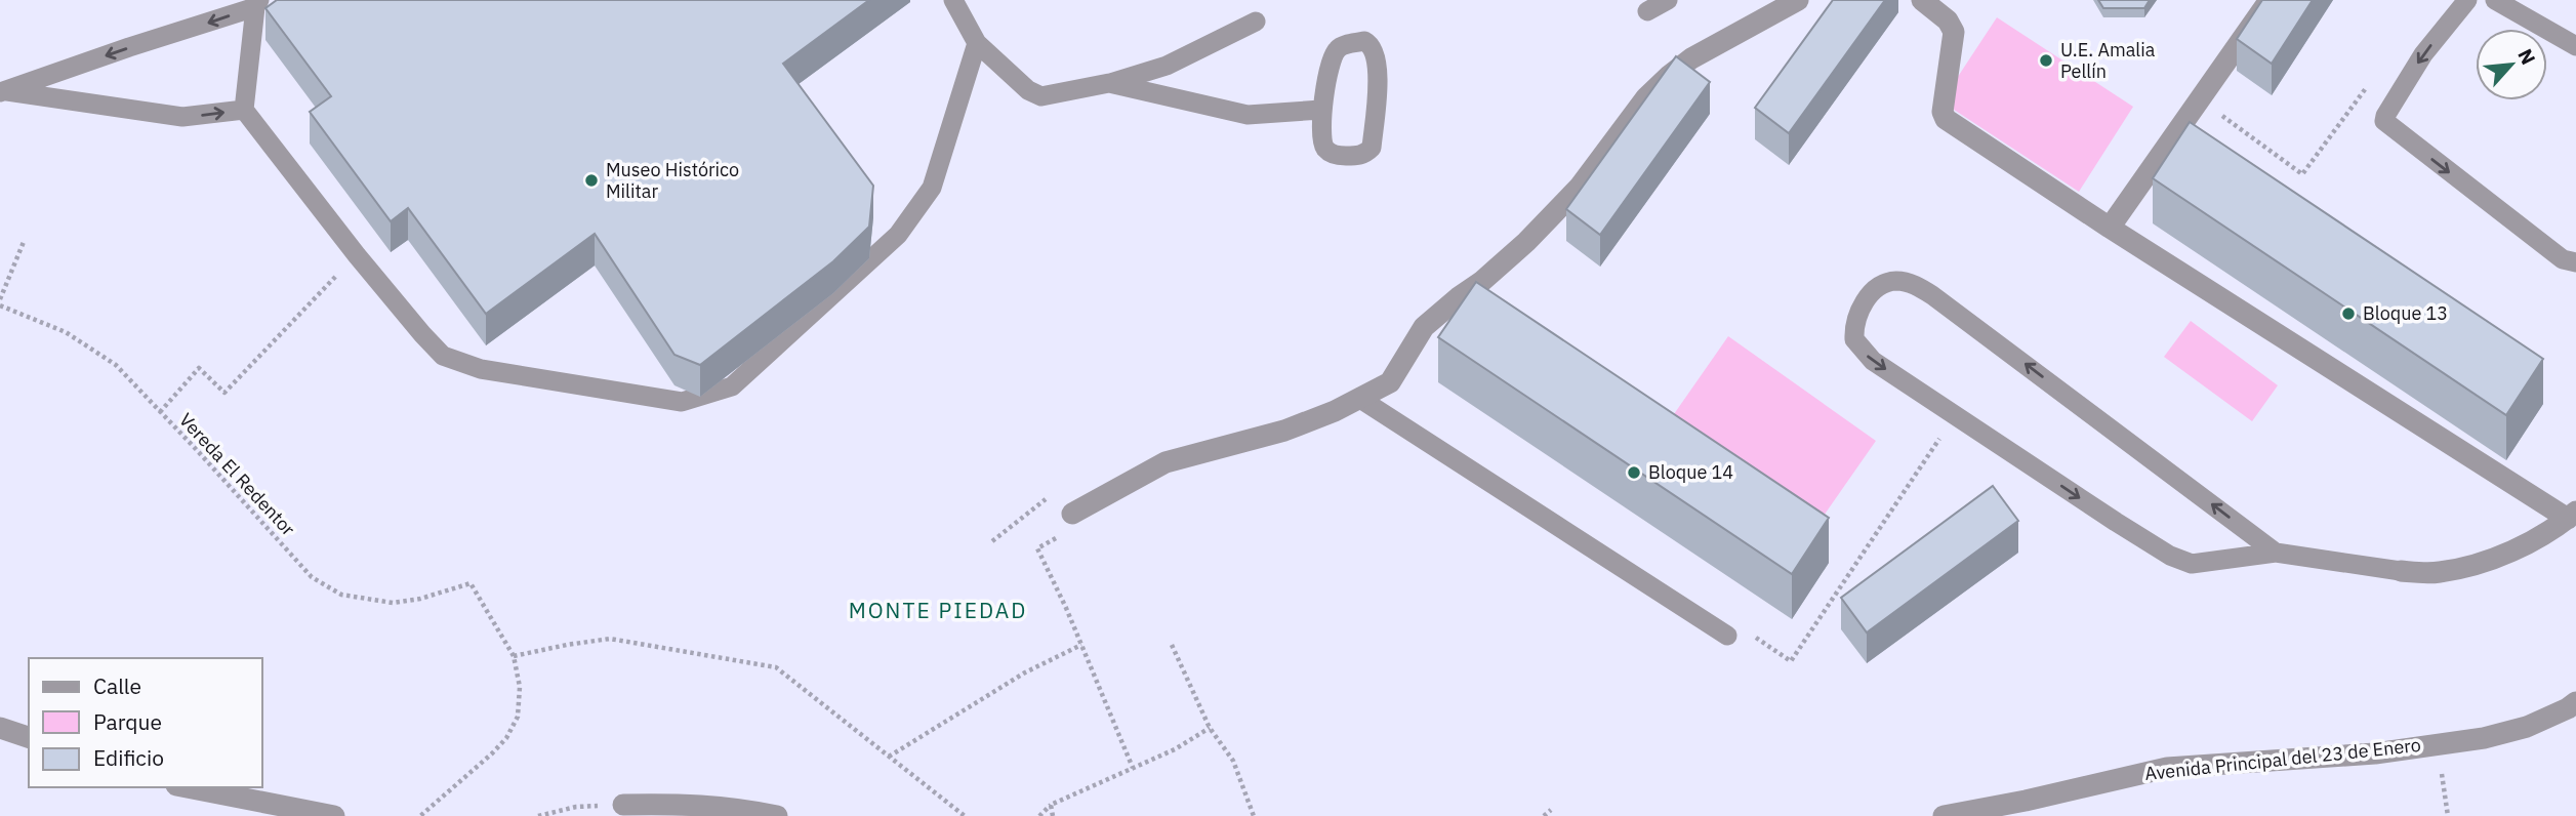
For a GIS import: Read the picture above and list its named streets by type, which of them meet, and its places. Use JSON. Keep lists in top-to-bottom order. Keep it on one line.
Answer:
{"streets":{"street":["Avenida Principal del 23 de Enero"],"path":["Vereda El Redentor"]},"districts":["MONTE PIEDAD"],"places":["U.E. Amalia Pellín","Museo Histórico Militar","Bloque 13","Bloque 14"],"legend":["Calle","Parque","Edificio"],"north":"top right"}
